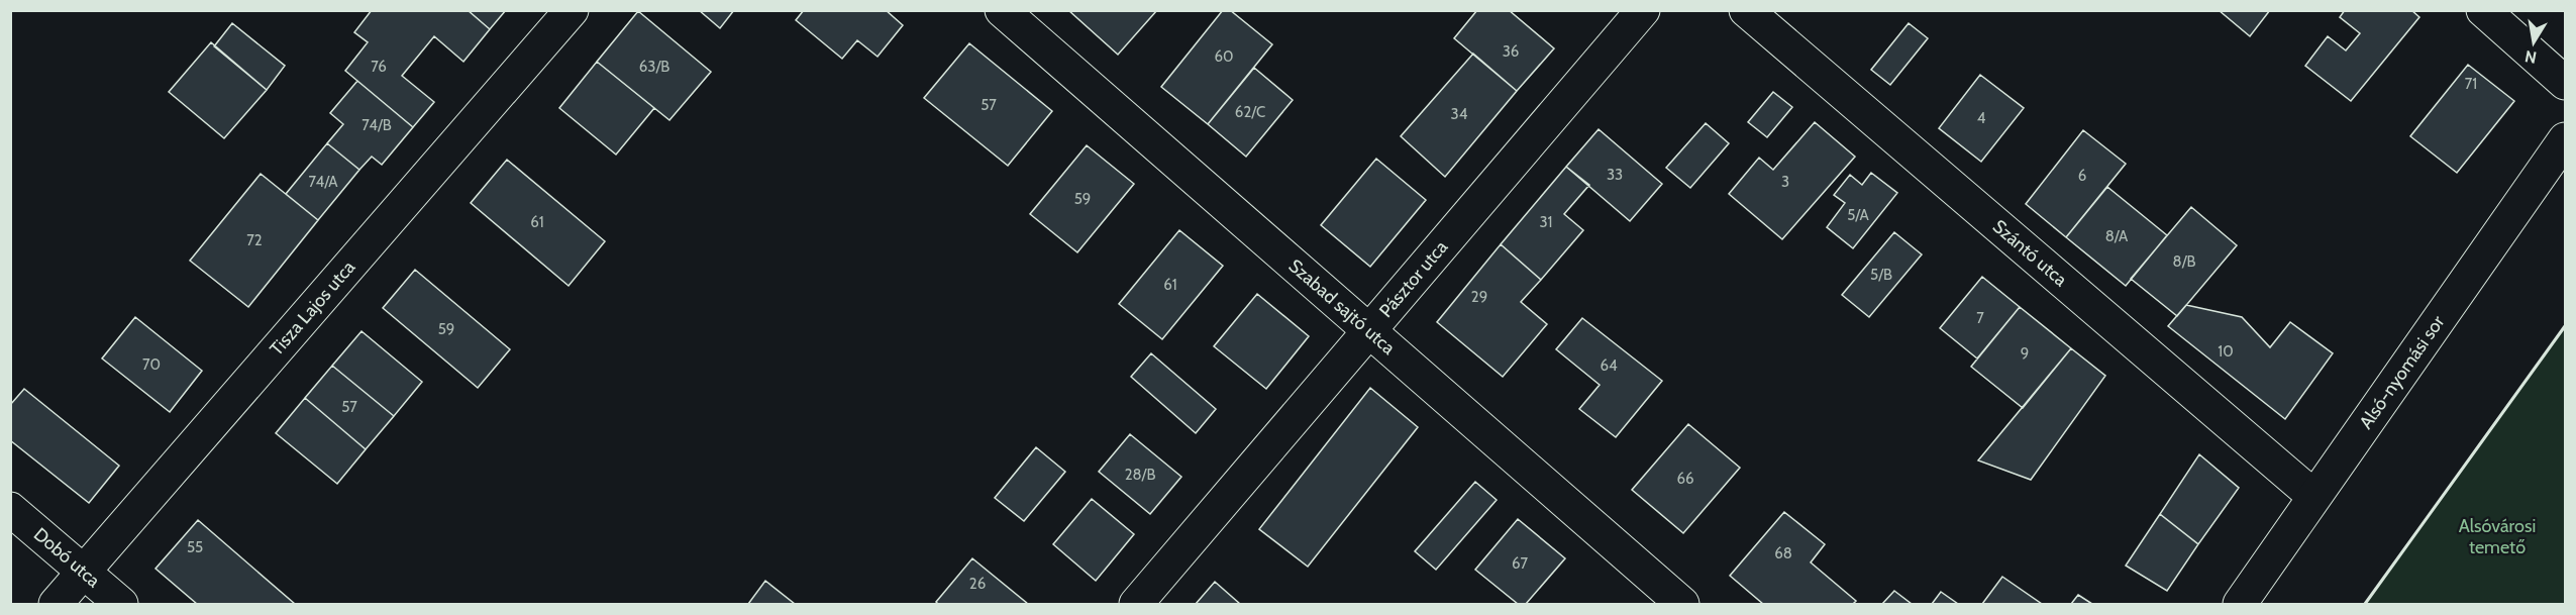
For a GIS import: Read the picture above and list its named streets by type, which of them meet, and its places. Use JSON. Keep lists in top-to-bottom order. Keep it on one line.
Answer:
{"streets":{"street":["Szántó utca","Pásztor utca","Tisza Lajos utca","Szabad sajtó utca","Alsó-nyomási sor","Dobó utca"]},"crossings":[["Szántó utca","Alsó-nyomási sor"],["Pásztor utca","Szabad sajtó utca"],["Tisza Lajos utca","Dobó utca"]],"parks":["Alsóvárosi temető"],"house_numbers":["36","60","76","63/B","71","57","62/C","34","4","74/B","33","6","74/A","3","59","5/A","61","31","8/A","72","8/B","5/B","61","29","7","59","10","9","70","64","57","28/B","66","55","68","67","26"],"north":"bottom"}
